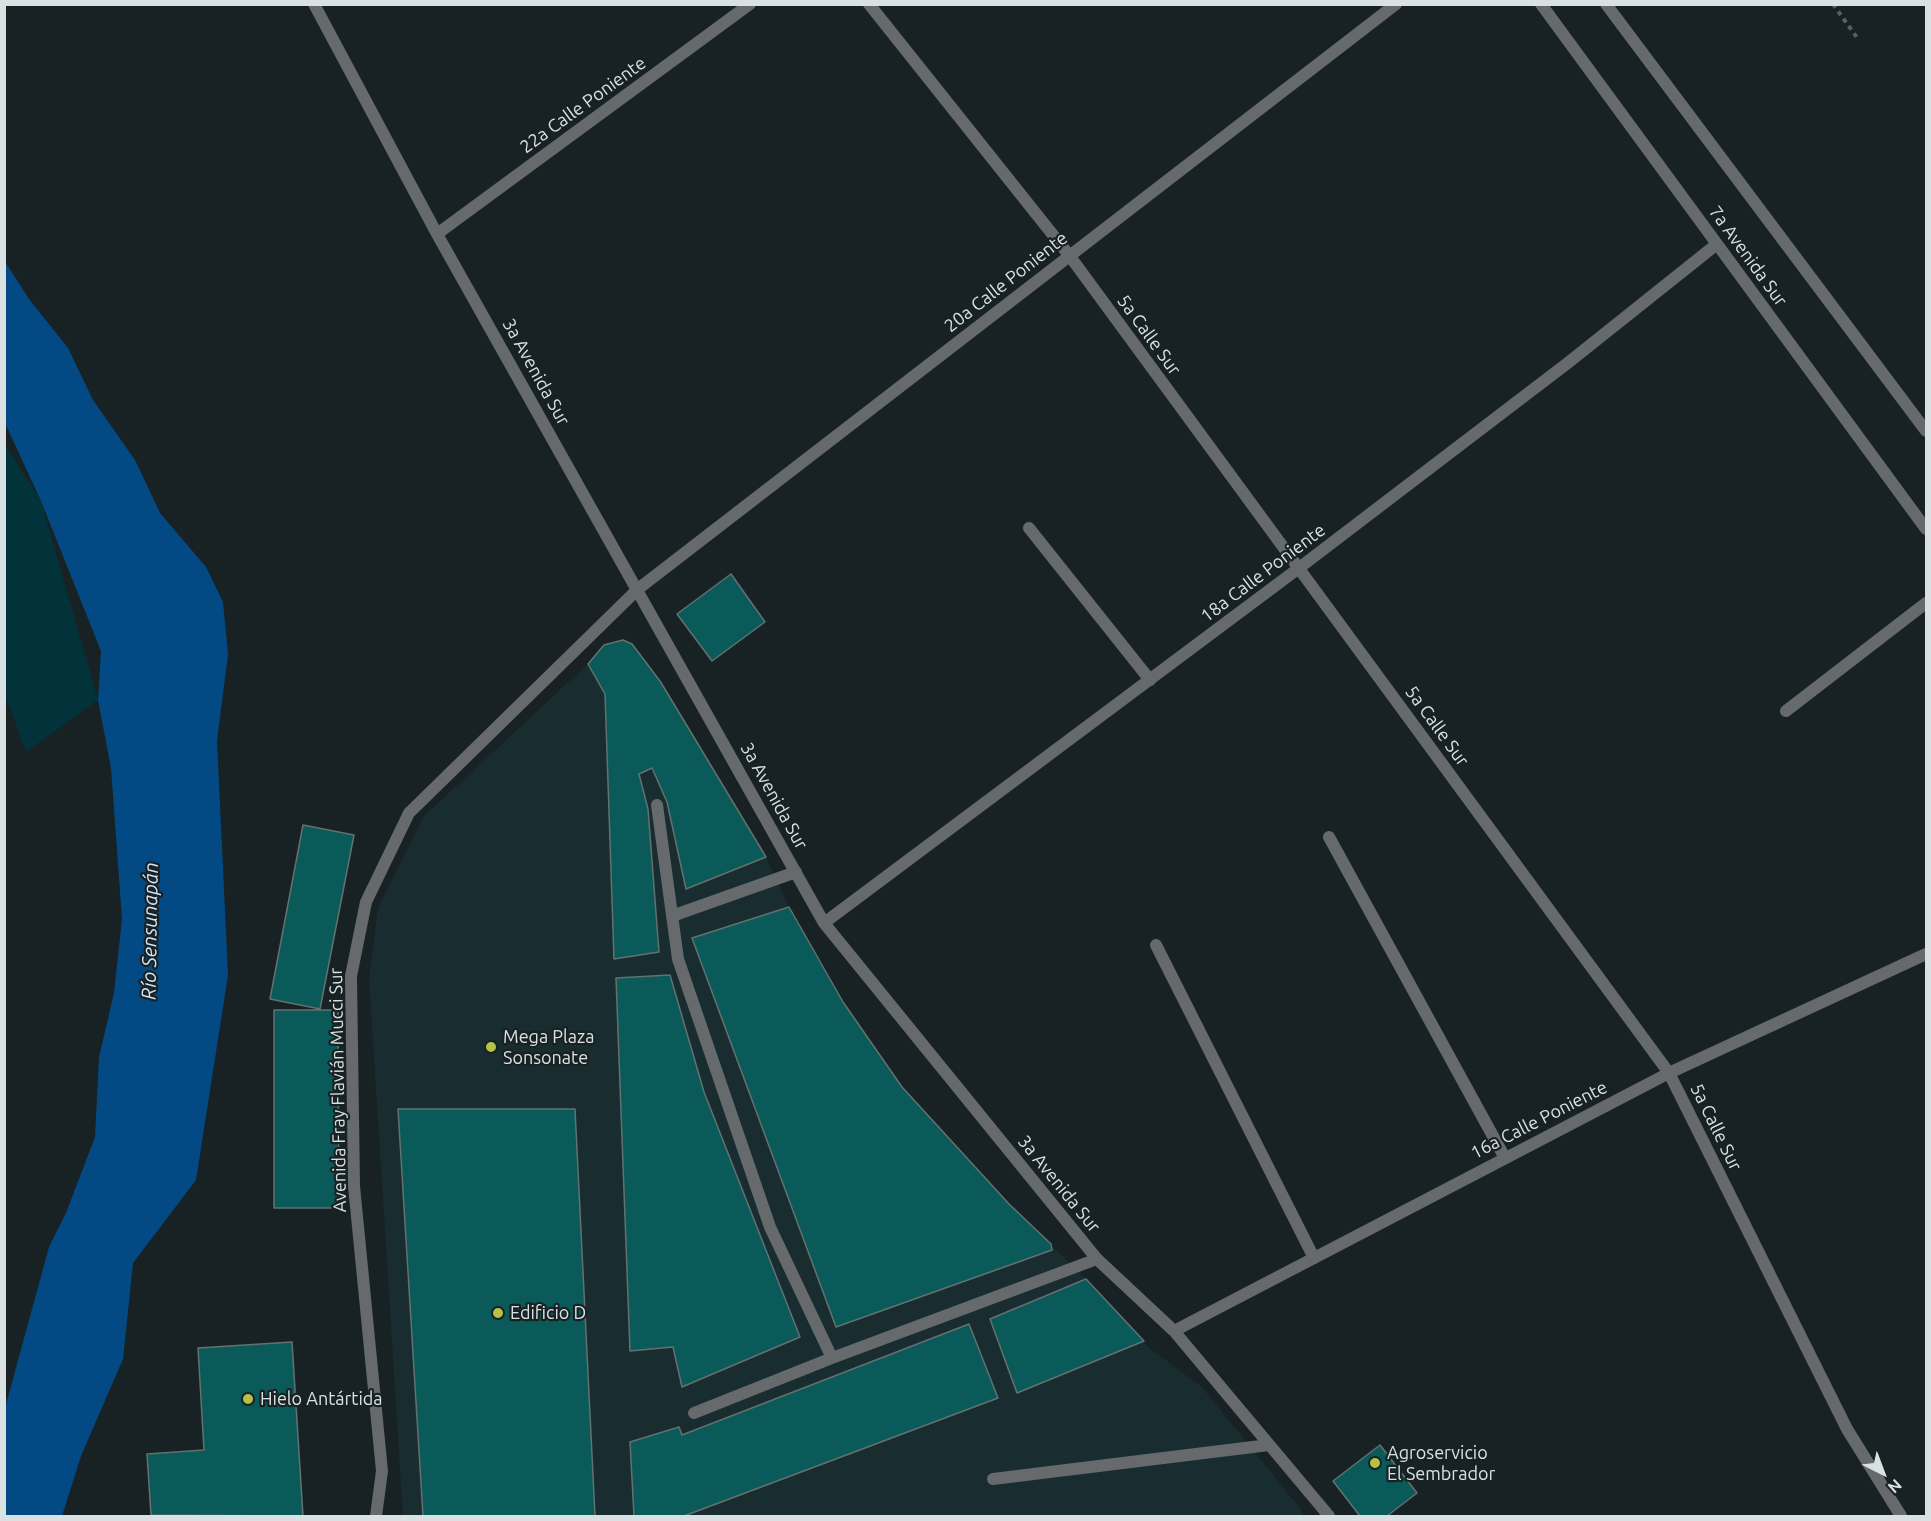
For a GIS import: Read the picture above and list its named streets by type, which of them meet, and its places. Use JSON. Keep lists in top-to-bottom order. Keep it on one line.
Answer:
{"streets":{"street":["22a Calle Poniente","7a Avenida Sur","20a Calle Poniente","5a Calle Sur","3a Avenida Sur","18a Calle Poniente","Avenida Fray Flavián Mucci Sur","16a Calle Poniente"]},"crossings":[["22a Calle Poniente","3a Avenida Sur"],["7a Avenida Sur","18a Calle Poniente"],["20a Calle Poniente","5a Calle Sur"],["20a Calle Poniente","3a Avenida Sur"],["20a Calle Poniente","Avenida Fray Flavián Mucci Sur"],["5a Calle Sur","18a Calle Poniente"],["5a Calle Sur","16a Calle Poniente"],["3a Avenida Sur","18a Calle Poniente"],["3a Avenida Sur","Avenida Fray Flavián Mucci Sur"],["3a Avenida Sur","16a Calle Poniente"]],"water":["Río Sensunapán"],"places":["Mega Plaza Sonsonate","Edificio D","Hielo Antártida","Agroservicio El Sembrador"],"north":"bottom right"}
